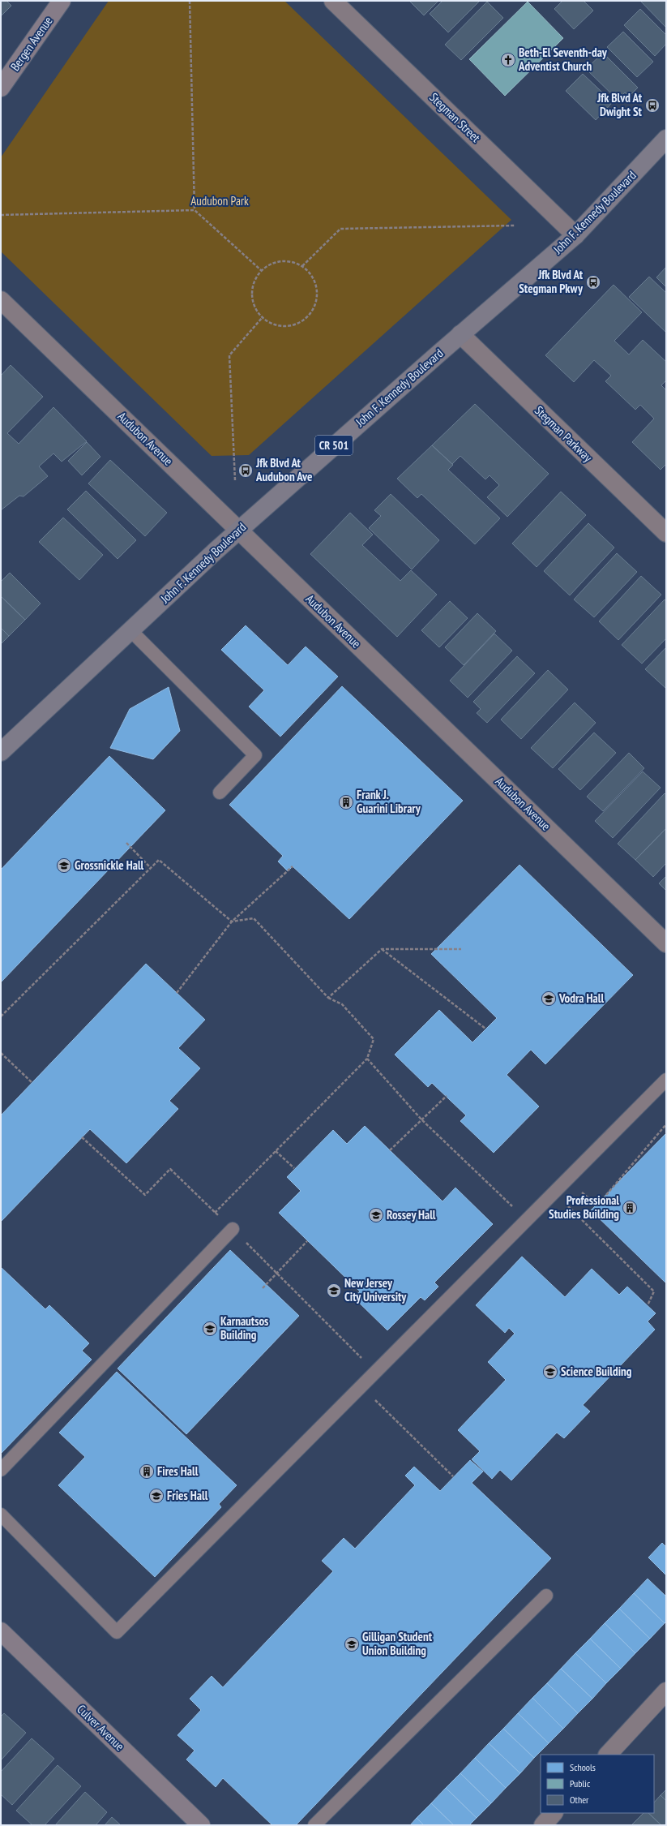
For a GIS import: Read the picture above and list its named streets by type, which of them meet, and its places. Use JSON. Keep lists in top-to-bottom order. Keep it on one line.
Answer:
{"streets":{"main road":["John F. Kennedy Boulevard","CR 501"],"street":["Bergen Avenue","Stegman Street","Stegman Parkway","Audubon Avenue","Culver Avenue"]},"crossings":[["Stegman Street","John F. Kennedy Boulevard"],["John F. Kennedy Boulevard","Stegman Parkway"],["John F. Kennedy Boulevard","Audubon Avenue"]],"parks":["Audubon Park"],"places":{"church":["Beth-El Seventh-day Adventist Church"],"bus stop":["Jfk Blvd At Dwight St","Jfk Blvd At Stegman Pkwy","Jfk Blvd At Audubon Ave"],"building":["Frank J. Guarini Library","Professional Studies Building","Fires Hall"],"school or university":["Grossnickle Hall","Vodra Hall","Rossey Hall","New Jersey City University","Karnautsos Building","Science Building","Fries Hall","Gilligan Student Union Building"]},"legend":["Schools","Public","Other"]}
